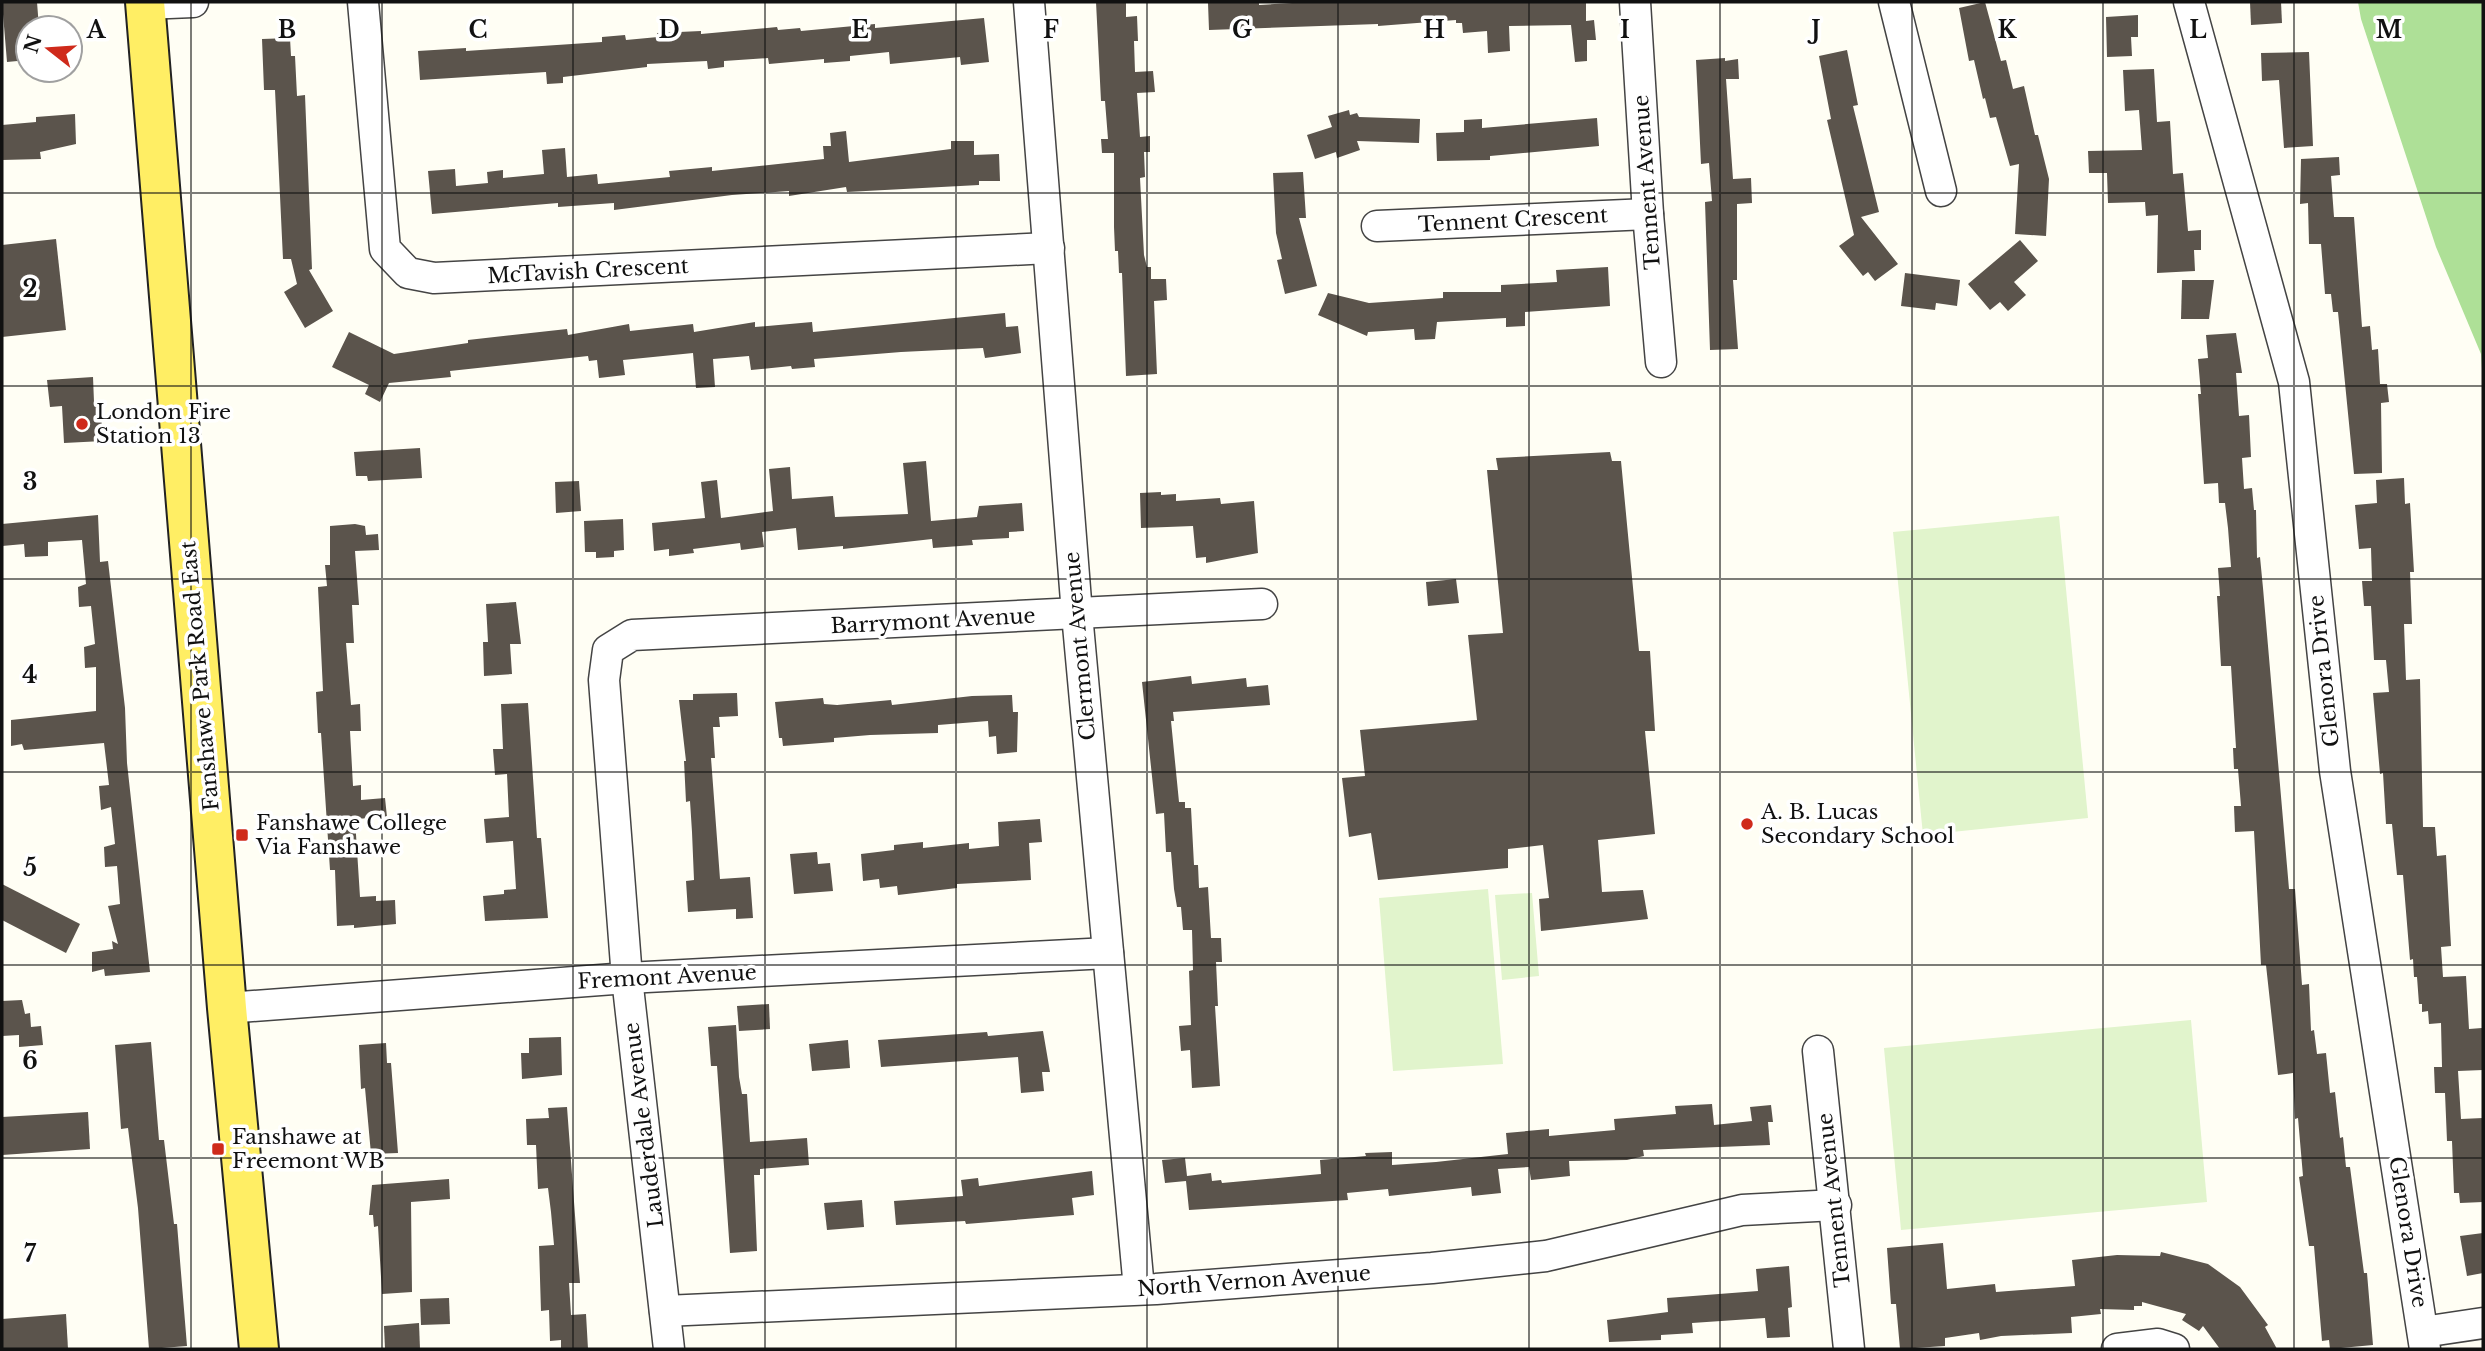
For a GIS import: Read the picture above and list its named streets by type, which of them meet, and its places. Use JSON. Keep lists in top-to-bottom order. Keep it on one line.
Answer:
{"streets":{"main road":["Fanshawe Park Road East"],"street":["Tennent Avenue","Tennent Crescent","McTavish Crescent","Barrymont Avenue","Clermont Avenue","Glenora Drive","Fremont Avenue","Lauderdale Avenue","North Vernon Avenue"]},"crossings":[["Tennent Avenue","Tennent Crescent"],["Tennent Avenue","North Vernon Avenue"],["McTavish Crescent","Clermont Avenue"],["Barrymont Avenue","Clermont Avenue"],["Barrymont Avenue","Lauderdale Avenue"],["Clermont Avenue","Fremont Avenue"],["Clermont Avenue","North Vernon Avenue"],["Fanshawe Park Road East","Fremont Avenue"],["Fremont Avenue","Lauderdale Avenue"],["Lauderdale Avenue","North Vernon Avenue"]],"places":{"other":["London Fire Station 13","A. B. Lucas Secondary School"],"transit":["Fanshawe College Via Fanshawe","Fanshawe at Freemont WB"]},"north":"left","grid":{"columns":["A","B","C","D","E","F","G","H","I","J","K","L","M"],"rows":["2","3","4","5","6","7"]}}
